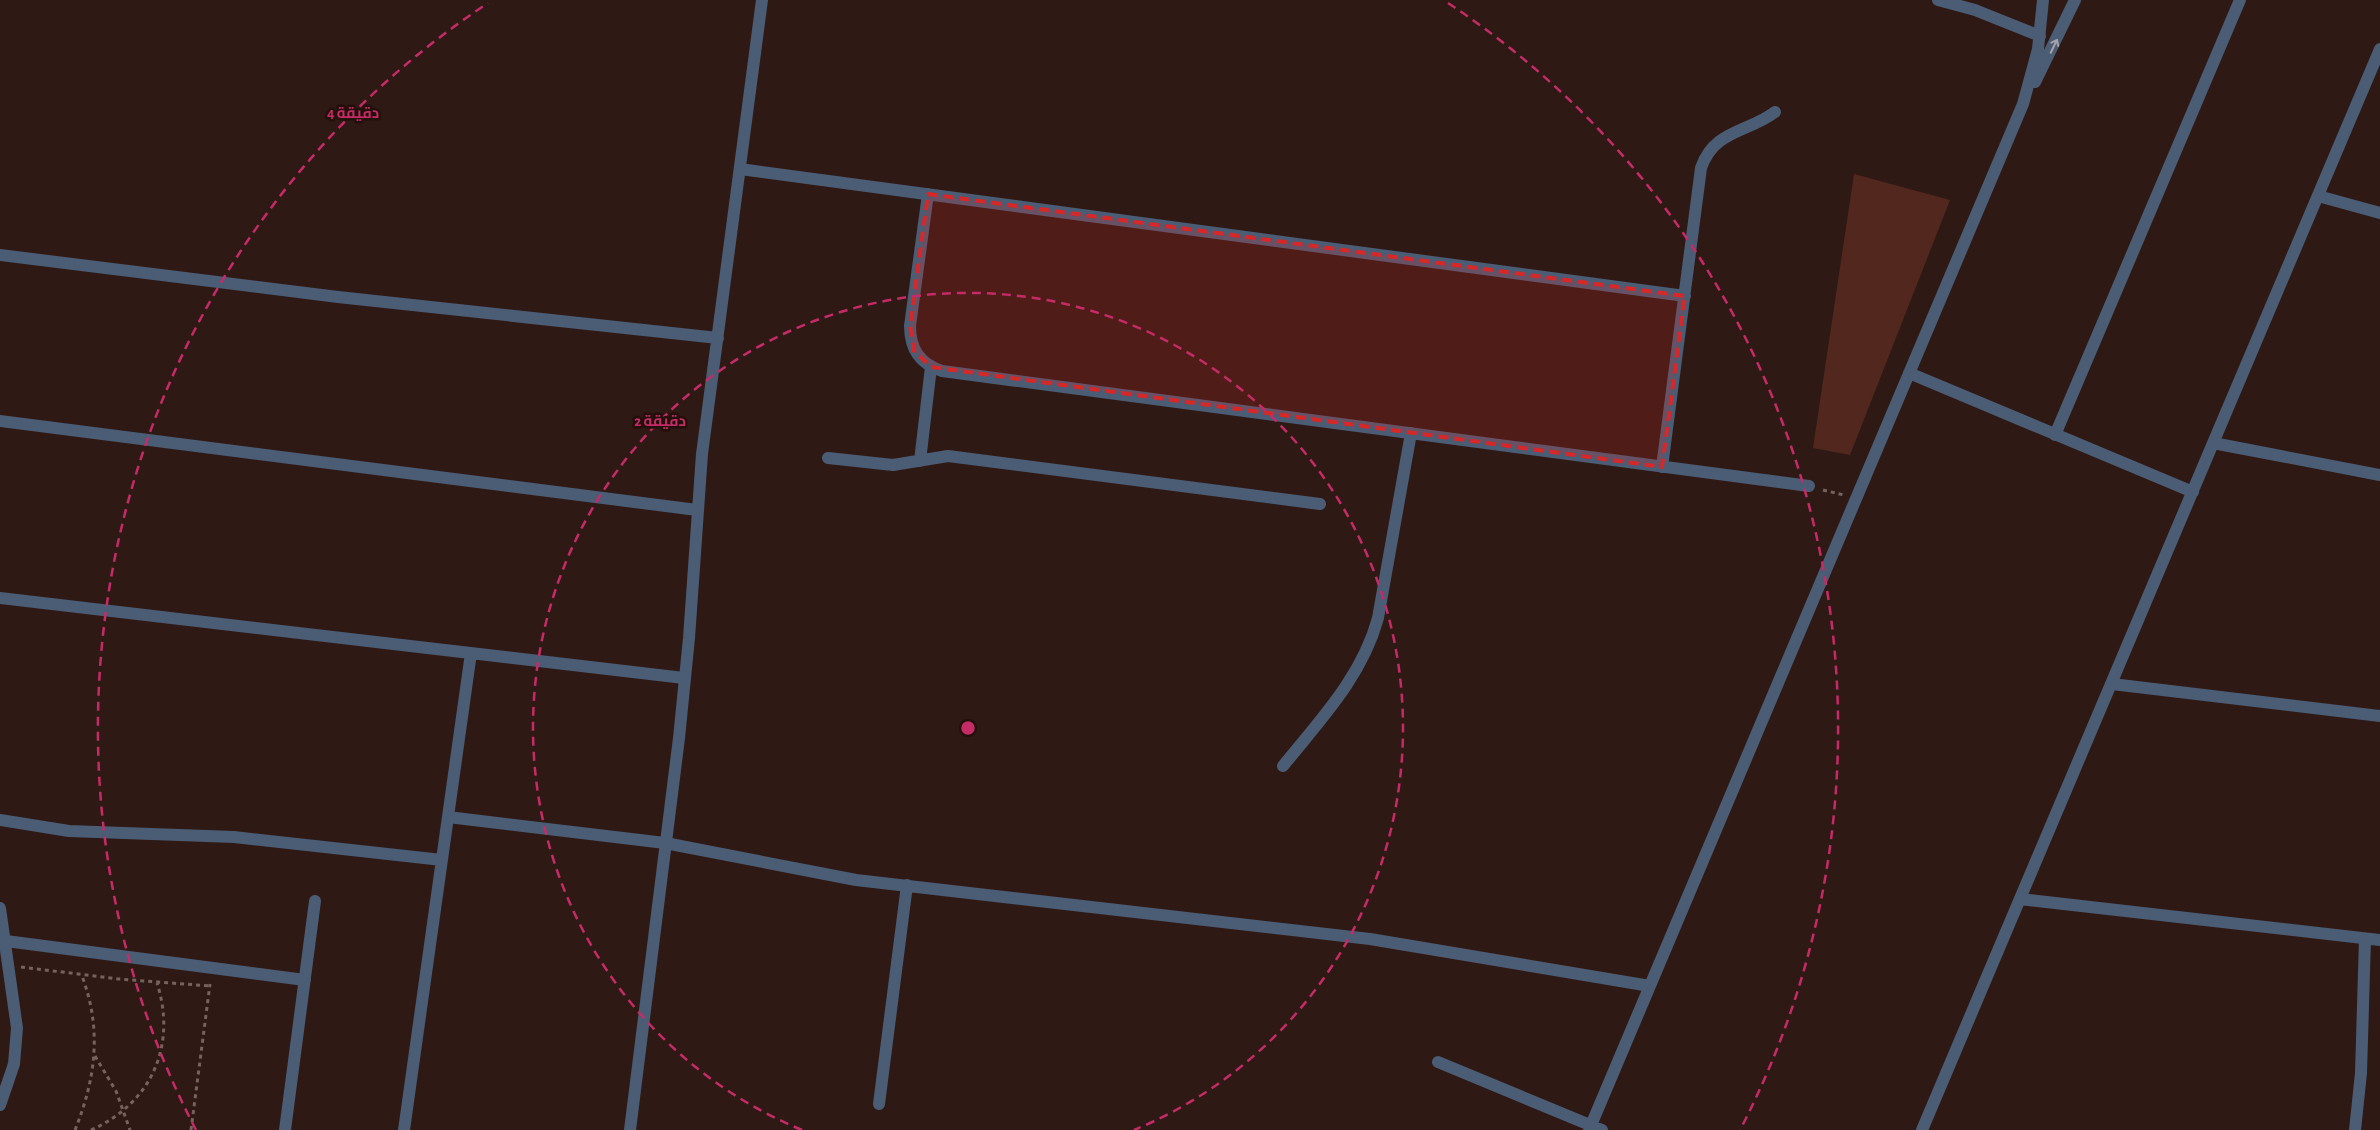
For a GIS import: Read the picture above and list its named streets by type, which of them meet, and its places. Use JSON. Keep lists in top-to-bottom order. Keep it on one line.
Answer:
{"rings":["4 دقيقة","2 دقيقة"]}
